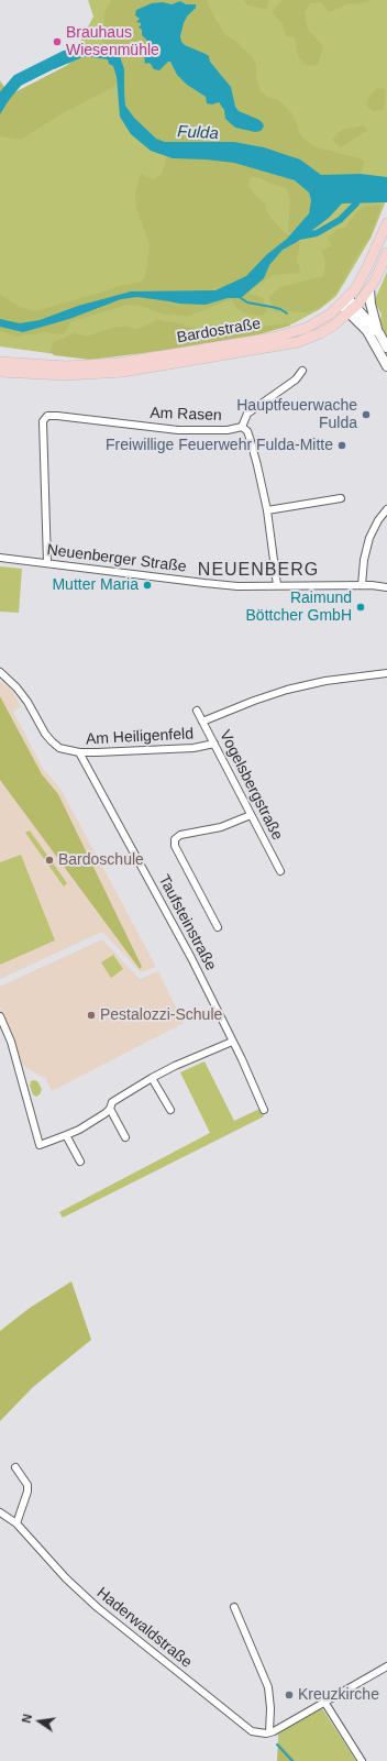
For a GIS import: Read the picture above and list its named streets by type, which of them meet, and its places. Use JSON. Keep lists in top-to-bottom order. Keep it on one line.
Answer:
{"streets":{"main road":["Bardostraße"],"street":["Am Rasen","Neuenberger Straße","Am Heiligenfeld","Vogelsbergstraße","Taufsteinstraße","Haderwaldstraße"]},"crossings":[["Am Rasen","Neuenberger Straße"],["Am Heiligenfeld","Vogelsbergstraße"],["Am Heiligenfeld","Taufsteinstraße"]],"districts":["NEUENBERG"],"water":["Fulda"],"places":["Brauhaus Wiesenmühle","Hauptfeuerwache Fulda","Freiwillige Feuerwehr Fulda-Mitte","Mutter Maria","Raimund Böttcher GmbH","Bardoschule","Pestalozzi-Schule","Kreuzkirche"],"north":"left"}
